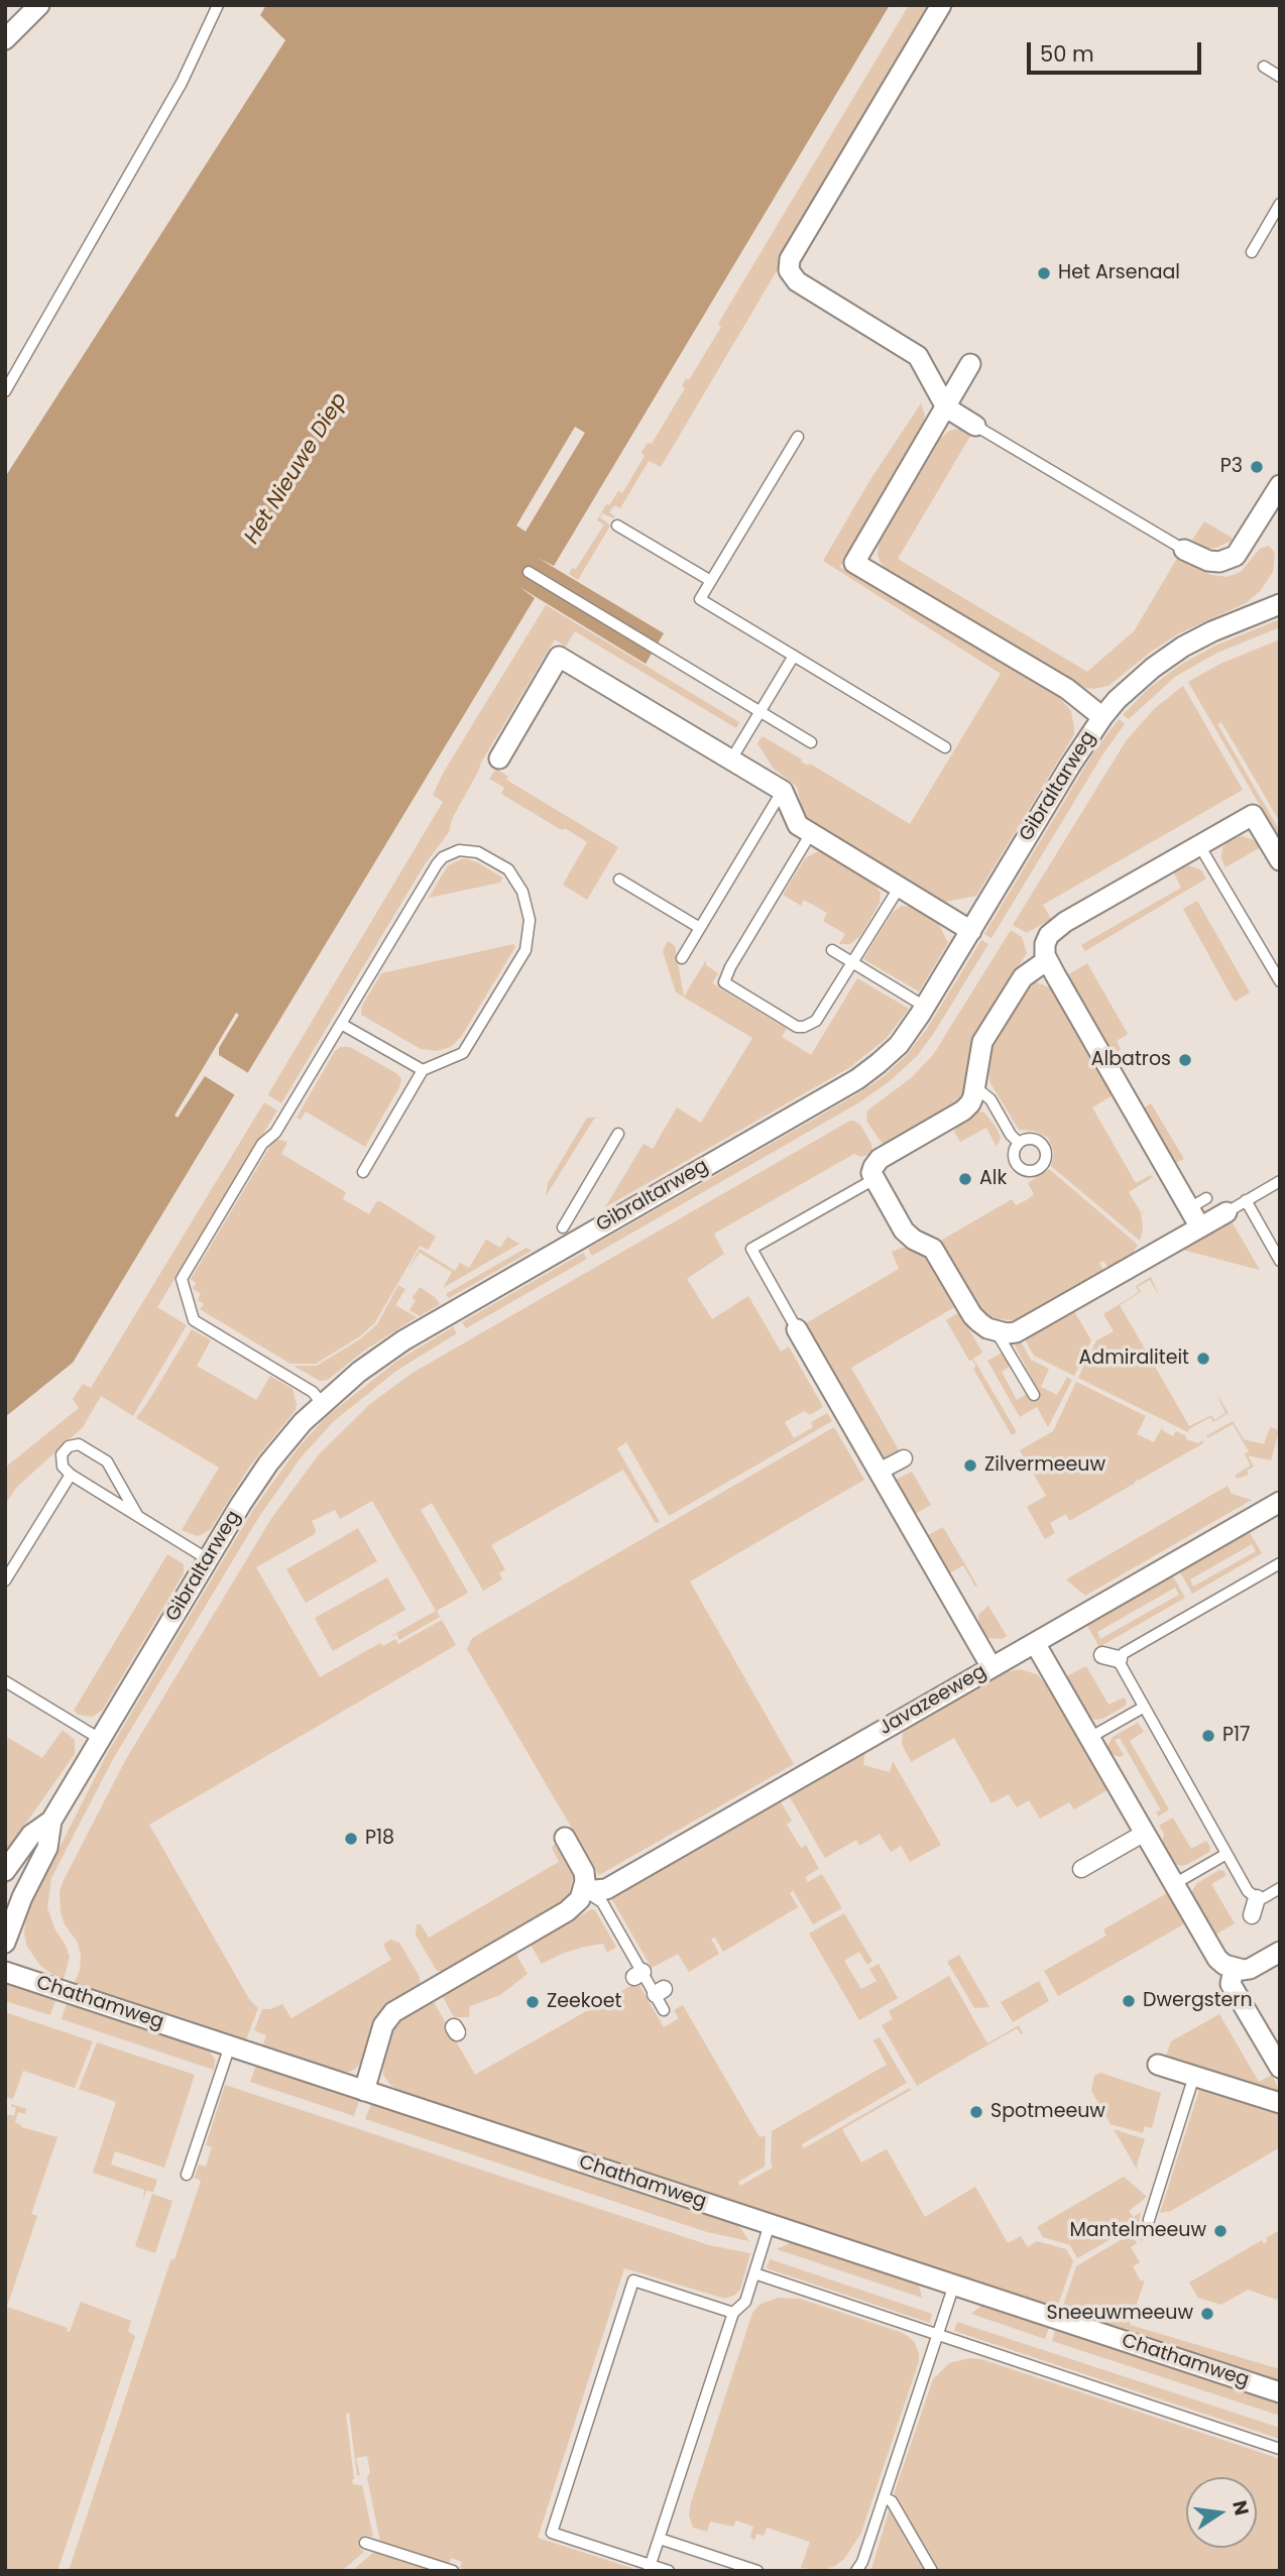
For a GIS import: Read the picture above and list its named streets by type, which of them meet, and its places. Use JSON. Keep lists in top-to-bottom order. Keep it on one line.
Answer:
{"streets":{"street":["Gibraltarweg","Javazeeweg","Chathamweg"]},"water":["Het Nieuwe Diep"],"places":["Het Arsenaal","P3","Albatros","Alk","Admiraliteit","Zilvermeeuw","P17","P18","Dwergstern","Zeekoet","Spotmeeuw","Mantelmeeuw","Sneeuwmeeuw"],"scale_bar":"50 m","north":"right"}
